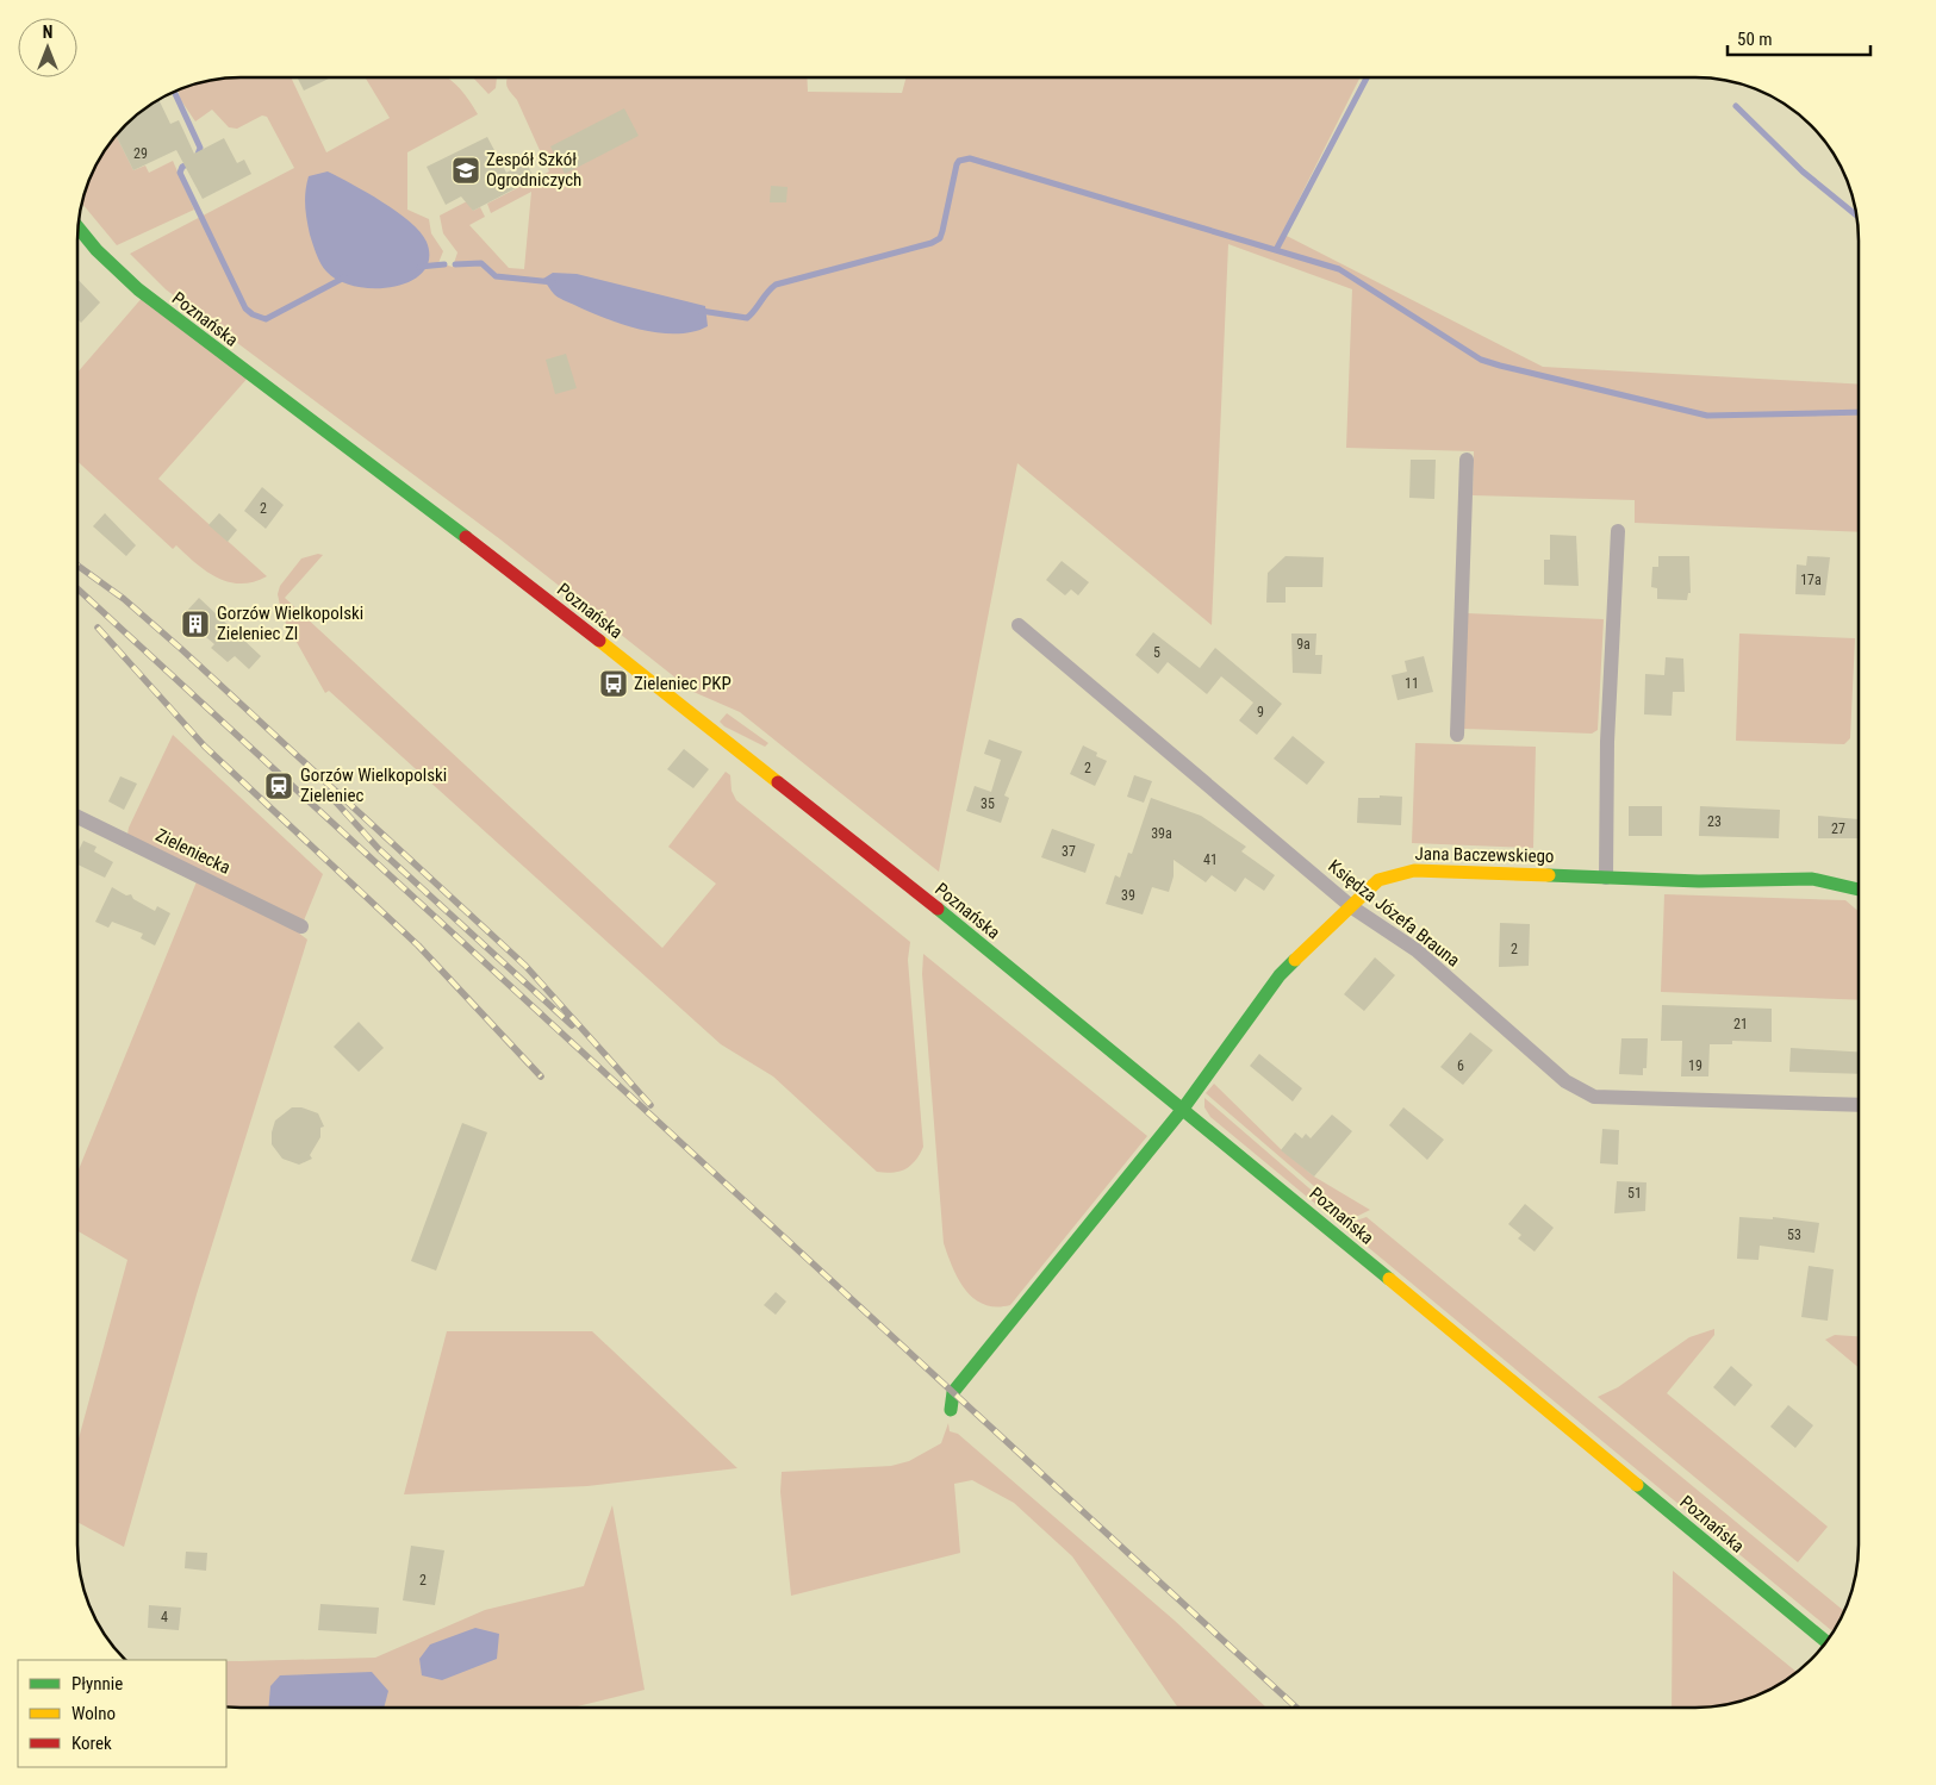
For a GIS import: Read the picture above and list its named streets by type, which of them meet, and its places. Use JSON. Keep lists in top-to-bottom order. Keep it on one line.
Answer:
{"streets":{"main road":["Poznańska","Jana Baczewskiego"],"street":["Zieleniecka","Księdza Józefa Brauna"]},"crossings":[["Poznańska","Jana Baczewskiego"],["Jana Baczewskiego","Księdza Józefa Brauna"]],"places":{"school or university":["Zespół Szkół Ogrodniczych"],"building":["Gorzów Wielkopolski Zieleniec Zl"],"bus stop":["Zieleniec PKP"],"station":["Gorzów Wielkopolski Zieleniec"]},"house_numbers":["29","2","17a","9a","5","11","9","2","35","23","27","39a","37","41","39","2","21","6","19","51","53","2","4"],"legend":["Płynnie","Wolno","Korek"],"scale_bar":"50 m","north":"top"}
